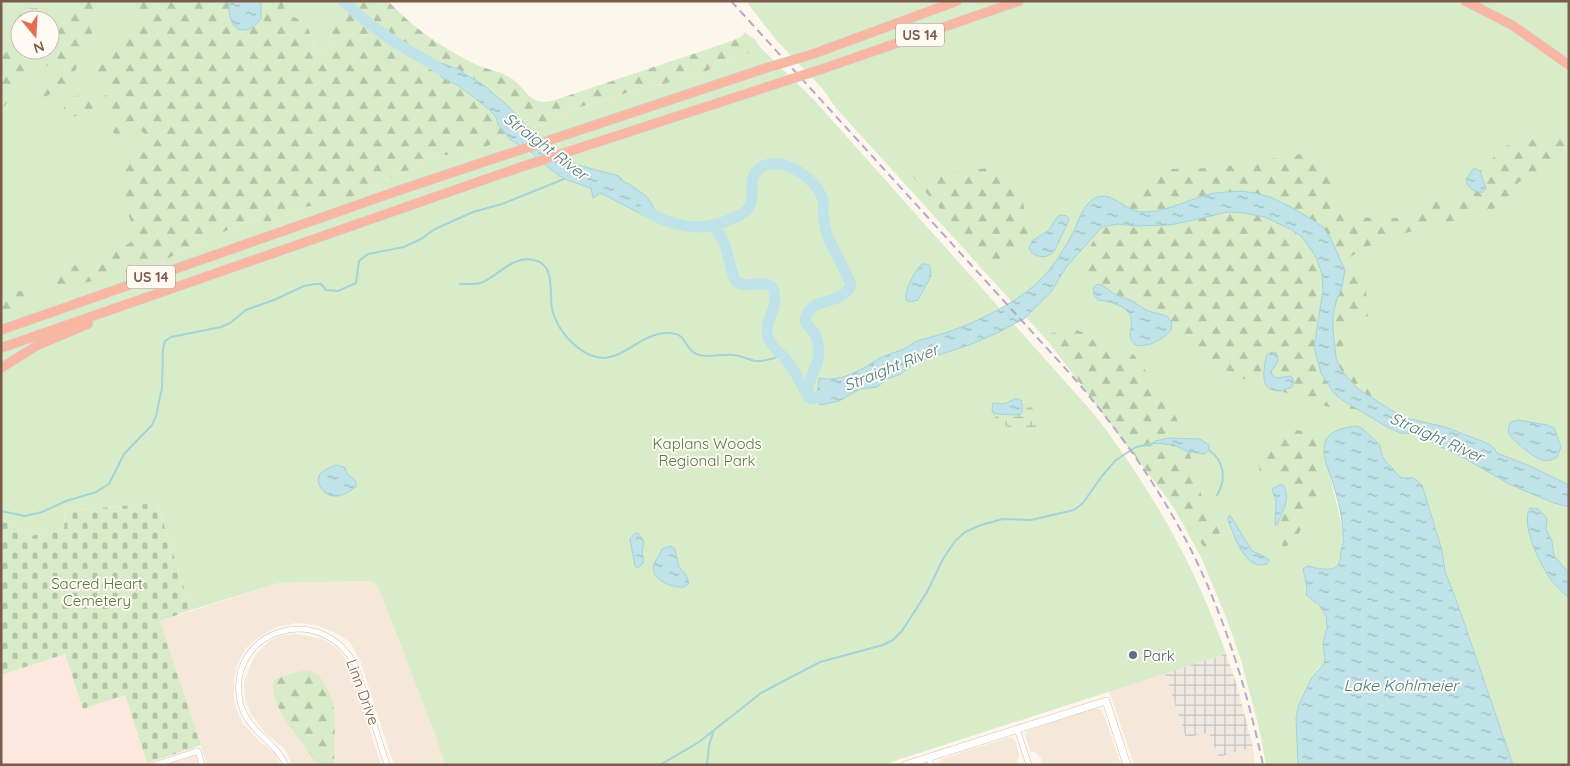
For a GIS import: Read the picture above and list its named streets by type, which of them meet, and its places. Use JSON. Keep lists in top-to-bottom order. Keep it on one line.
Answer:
{"streets":{"highway":["US 14"],"street":["Linn Drive"]},"water":["Straight River","Lake Kohlmeier"],"parks":["Kaplans Woods Regional Park","Sacred Heart Cemetery"],"places":["Park"],"north":"bottom"}
